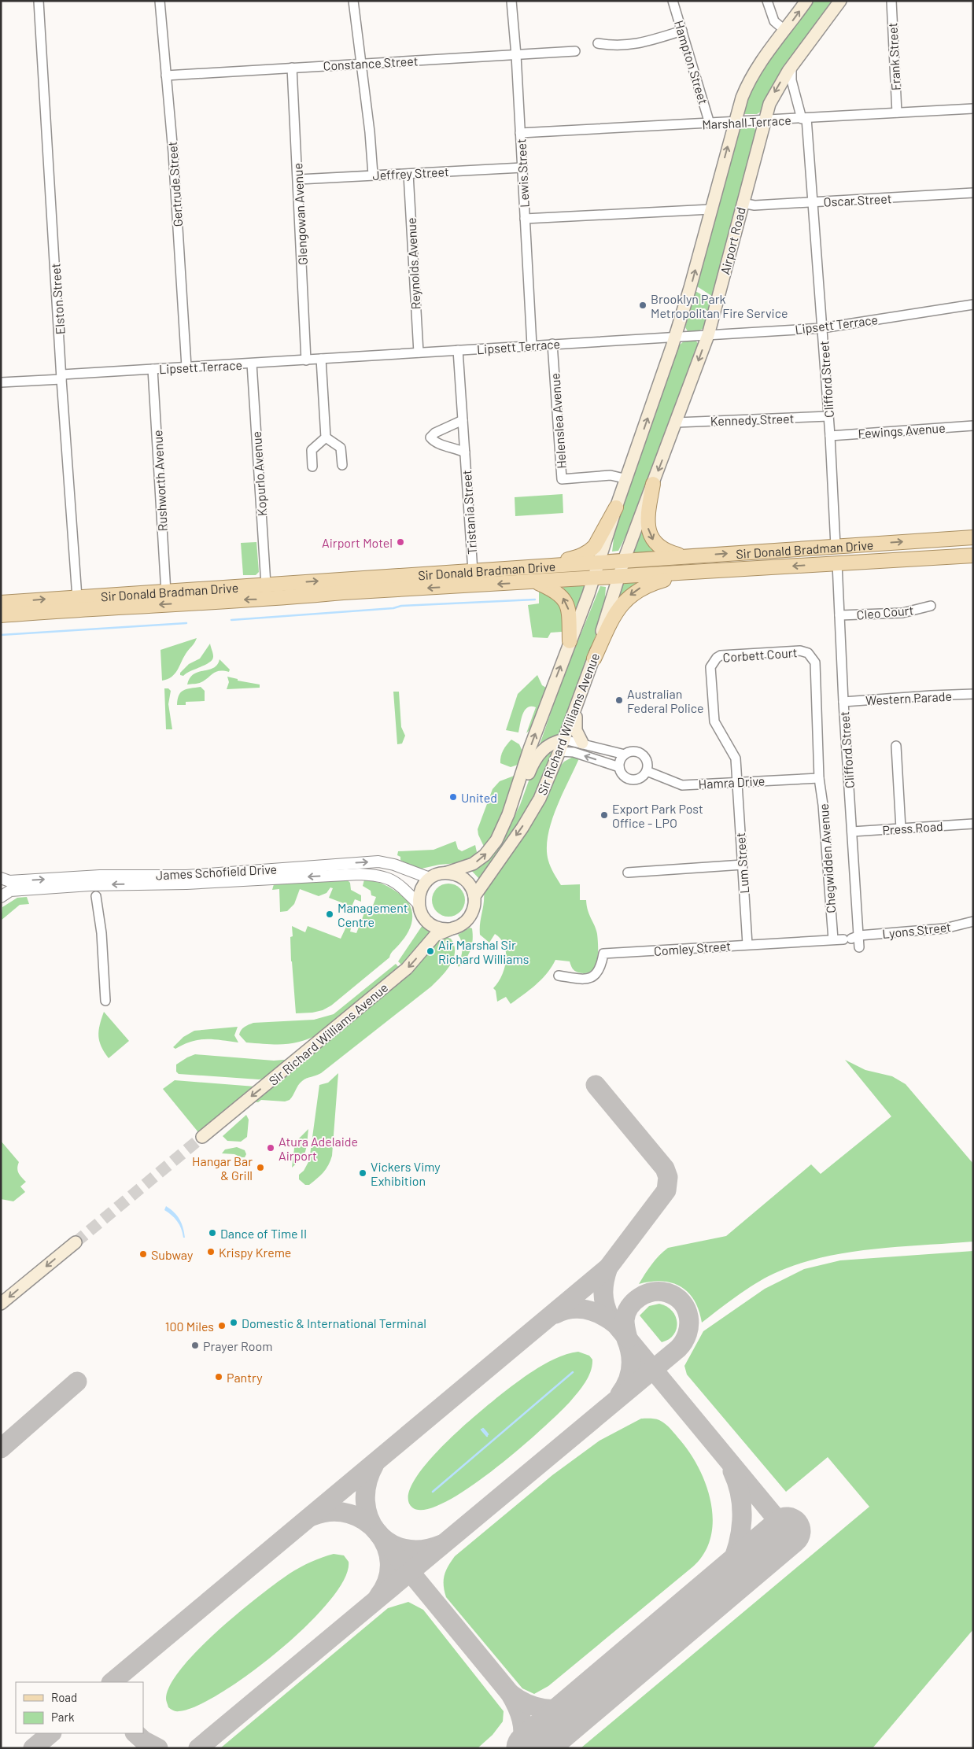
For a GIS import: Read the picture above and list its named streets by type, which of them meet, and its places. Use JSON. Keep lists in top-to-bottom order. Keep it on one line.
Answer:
{"streets":{"main road":["Airport Road","Sir Donald Bradman Drive","Sir Richard Williams Avenue"],"street":["Frank Street","Hampton Street","Constance Street","Marshall Terrace","Jeffrey Street","Lewis Street","Gertrude Street","Oscar Street","Glengowan Avenue","Reynolds Avenue","Elston Street","Lipsett Terrace","Clifford Street","Kennedy Street","Helenslea Avenue","Fewings Avenue","Kopurlo Avenue","Rushworth Avenue","Tristania Street","Cleo Court","Corbett Court","Western Parade","Hamra Drive","Press Road","Chegwidden Avenue","Lum Street","James Schofield Drive","Lyons Street","Comley Street"]},"crossings":[["Frank Street","Marshall Terrace"],["Hampton Street","Marshall Terrace"],["Constance Street","Lewis Street"],["Constance Street","Gertrude Street"],["Constance Street","Glengowan Avenue"],["Marshall Terrace","Lewis Street"],["Marshall Terrace","Airport Road"],["Marshall Terrace","Clifford Street"],["Jeffrey Street","Lewis Street"],["Jeffrey Street","Glengowan Avenue"],["Jeffrey Street","Reynolds Avenue"],["Lewis Street","Lipsett Terrace"],["Gertrude Street","Lipsett Terrace"],["Oscar Street","Airport Road"],["Oscar Street","Clifford Street"],["Glengowan Avenue","Lipsett Terrace"],["Airport Road","Lipsett Terrace"],["Airport Road","Clifford Street"],["Airport Road","Kennedy Street"],["Airport Road","Sir Donald Bradman Drive"],["Airport Road","Sir Richard Williams Avenue"],["Reynolds Avenue","Lipsett Terrace"],["Elston Street","Lipsett Terrace"],["Elston Street","Sir Donald Bradman Drive"],["Lipsett Terrace","Clifford Street"],["Lipsett Terrace","Helenslea Avenue"],["Lipsett Terrace","Kopurlo Avenue"],["Lipsett Terrace","Rushworth Avenue"],["Lipsett Terrace","Tristania Street"],["Clifford Street","Kennedy Street"],["Clifford Street","Fewings Avenue"],["Clifford Street","Sir Donald Bradman Drive"],["Clifford Street","Cleo Court"],["Clifford Street","Western Parade"],["Clifford Street","Press Road"],["Clifford Street","Lyons Street"],["Clifford Street","Comley Street"],["Kopurlo Avenue","Sir Donald Bradman Drive"],["Rushworth Avenue","Sir Donald Bradman Drive"],["Tristania Street","Sir Donald Bradman Drive"],["Sir Donald Bradman Drive","Sir Richard Williams Avenue"],["Corbett Court","Hamra Drive"],["Corbett Court","Chegwidden Avenue"],["Corbett Court","Lum Street"],["Sir Richard Williams Avenue","James Schofield Drive"],["Hamra Drive","Chegwidden Avenue"],["Hamra Drive","Lum Street"],["Chegwidden Avenue","Comley Street"],["Lum Street","Comley Street"],["Lyons Street","Comley Street"]],"places":["Brooklyn Park Metropolitan Fire Service","Airport Motel","Australian Federal Police","United","Export Park Post Office - LPO","Management Centre","Air Marshal Sir Richard Williams","Atura Adelaide Airport","Hangar Bar & Grill","Vickers Vimy Exhibition","Dance of Time II","Krispy Kreme","Subway","Domestic & International Terminal","100 Miles","Prayer Room","Pantry"],"legend":["Road","Park"]}
